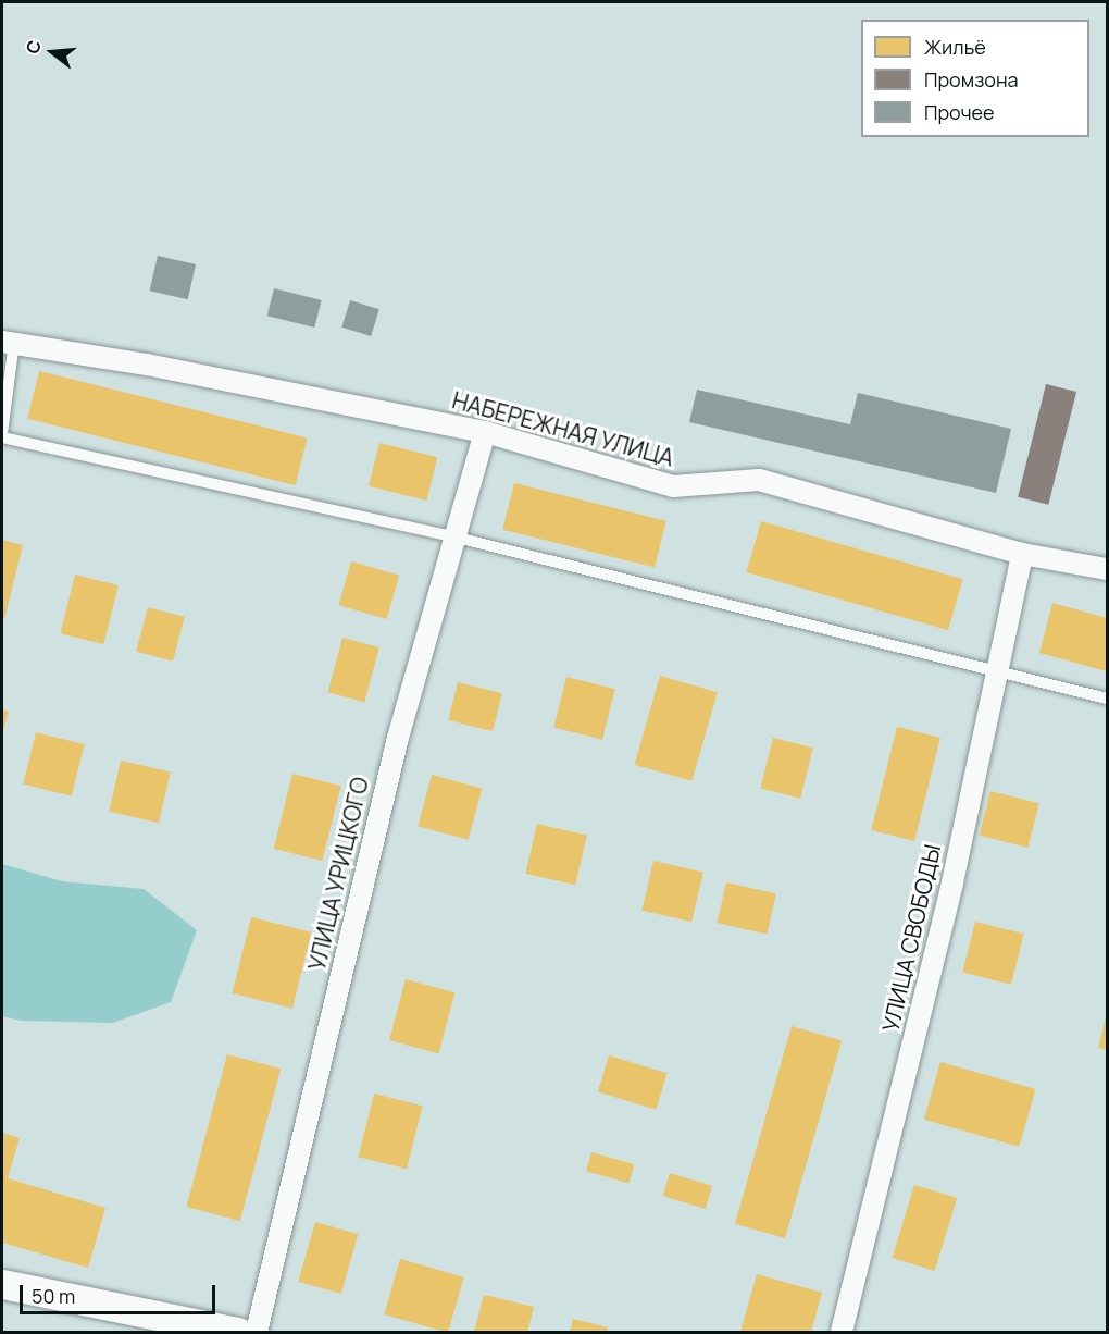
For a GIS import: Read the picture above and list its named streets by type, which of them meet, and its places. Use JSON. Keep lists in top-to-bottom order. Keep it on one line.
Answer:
{"streets":{"street":["НАБЕРЕЖНАЯ УЛИЦА","УЛИЦА УРИЦКОГО","УЛИЦА СВОБОДЫ"]},"crossings":[["НАБЕРЕЖНАЯ УЛИЦА","УЛИЦА УРИЦКОГО"],["НАБЕРЕЖНАЯ УЛИЦА","УЛИЦА СВОБОДЫ"]],"legend":["Жильё","Промзона","Прочее"],"scale_bar":"50 m","north":"left"}
